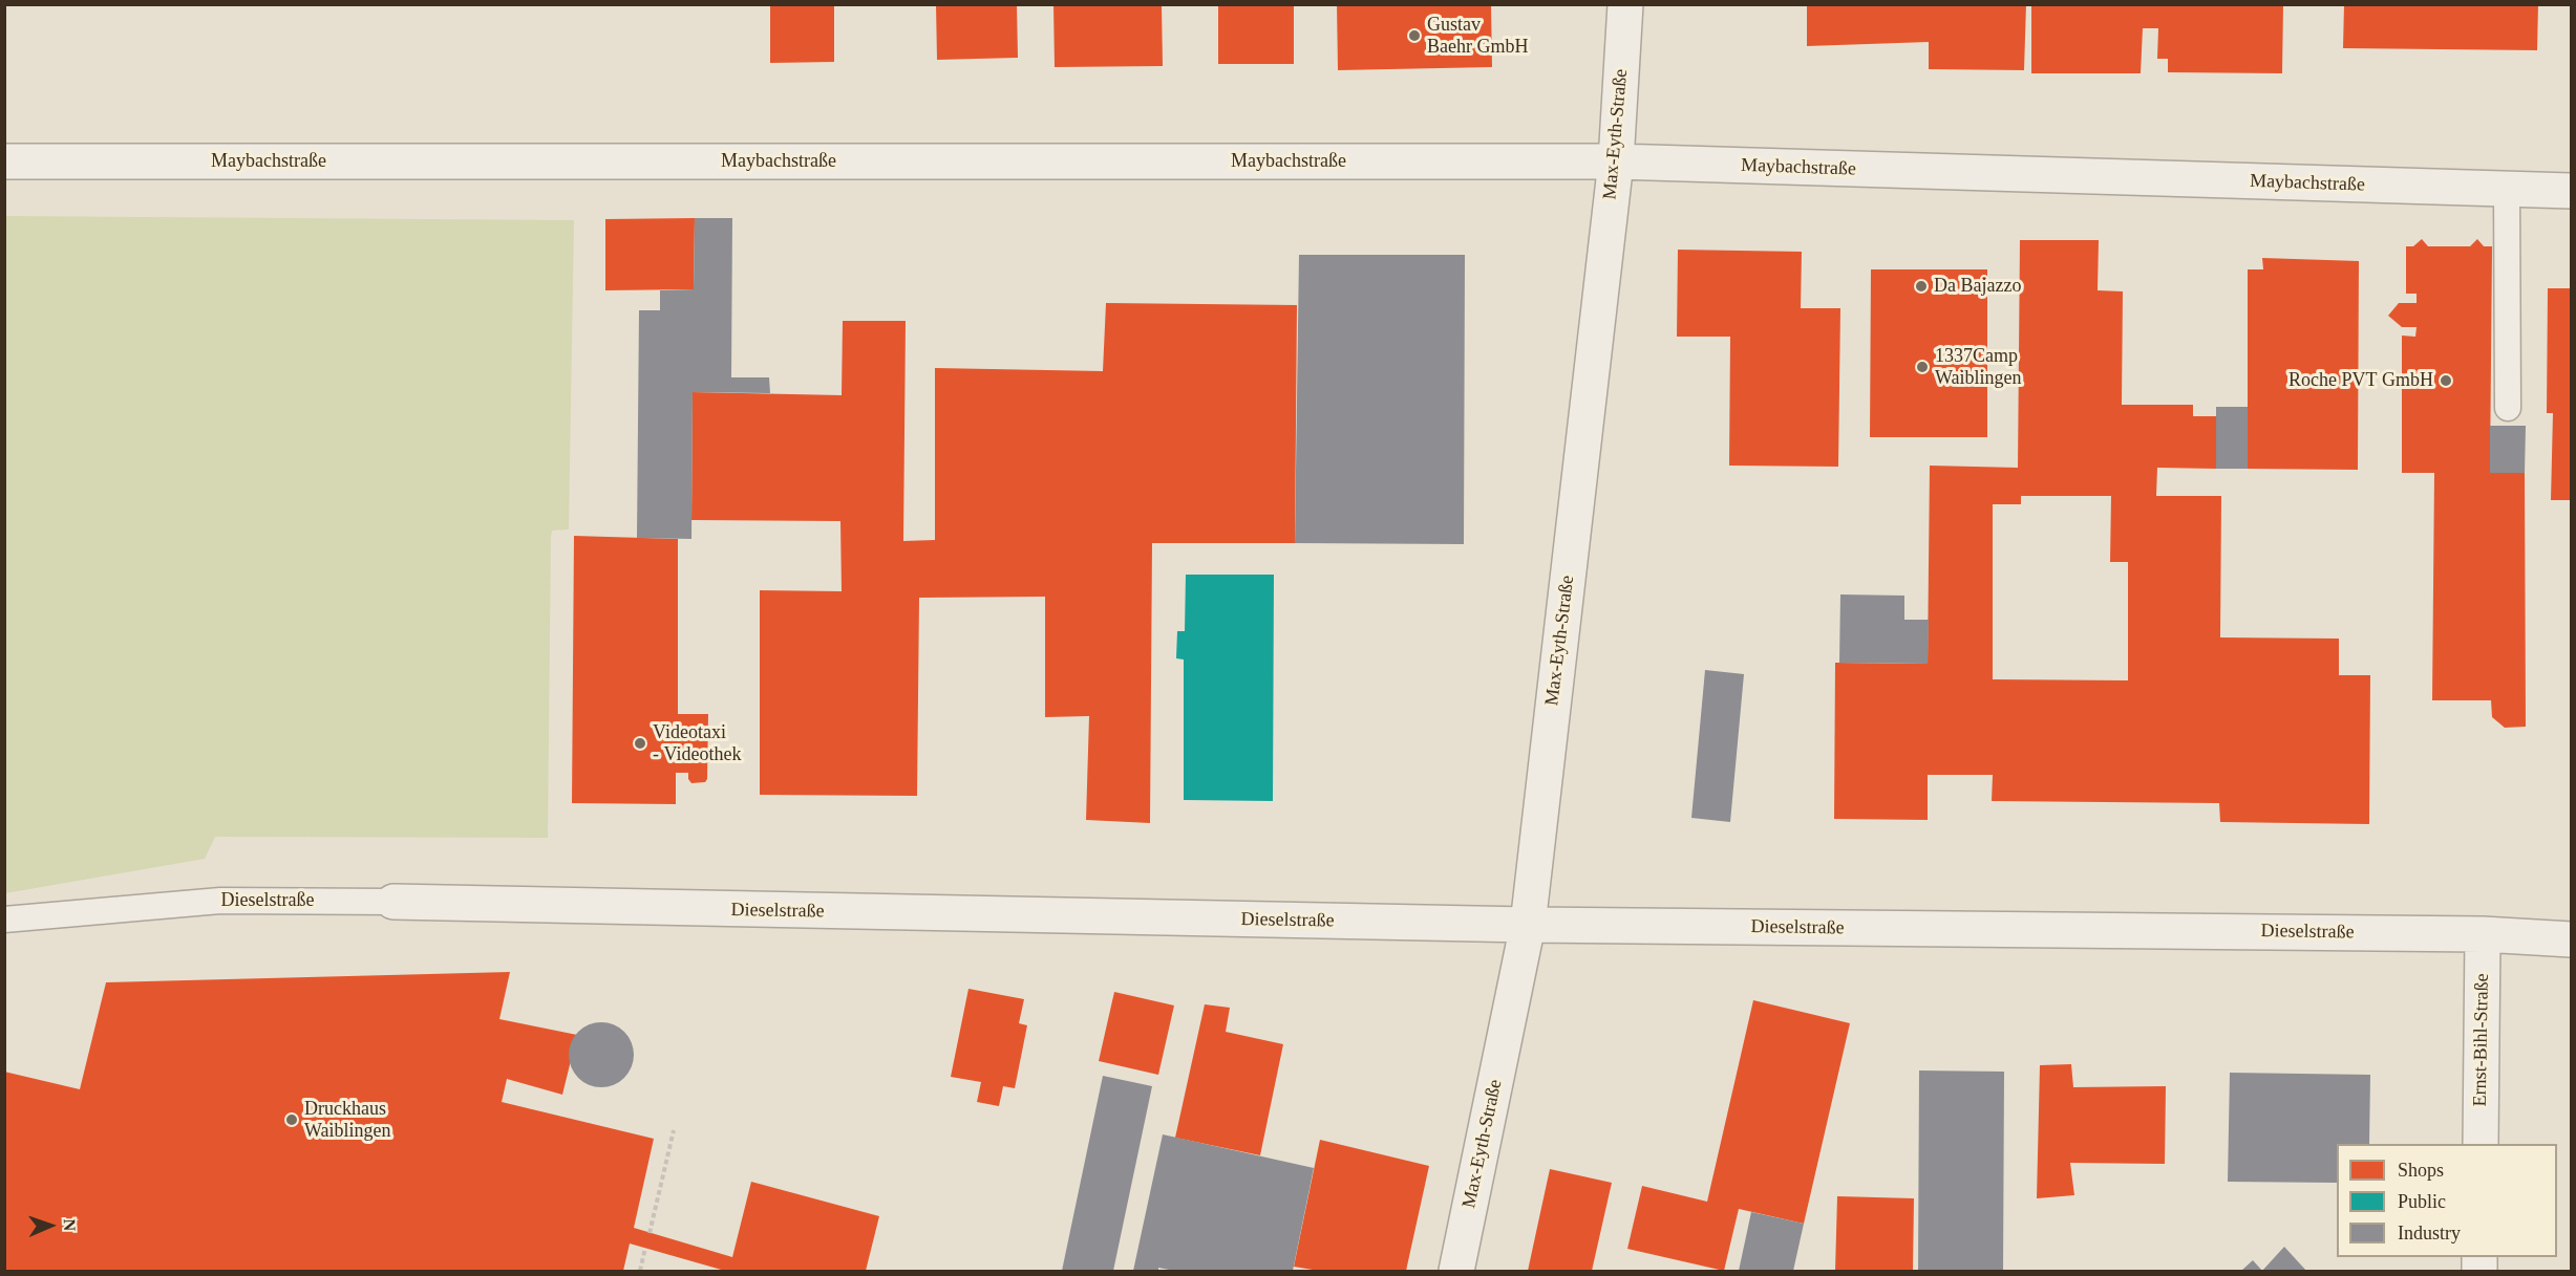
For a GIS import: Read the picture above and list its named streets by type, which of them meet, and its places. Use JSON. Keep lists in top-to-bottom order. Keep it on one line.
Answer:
{"streets":{"street":["Max-Eyth-Straße","Maybachstraße","Dieselstraße","Ernst-Bihl-Straße"]},"crossings":[["Max-Eyth-Straße","Maybachstraße"],["Max-Eyth-Straße","Dieselstraße"],["Dieselstraße","Ernst-Bihl-Straße"]],"places":["Gustav Baehr GmbH","Da Bajazzo","1337Camp Waiblingen","Roche PVT GmbH","Videotaxi - Videothek","Druckhaus Waiblingen"],"legend":["Shops","Public","Industry"],"north":"right"}
